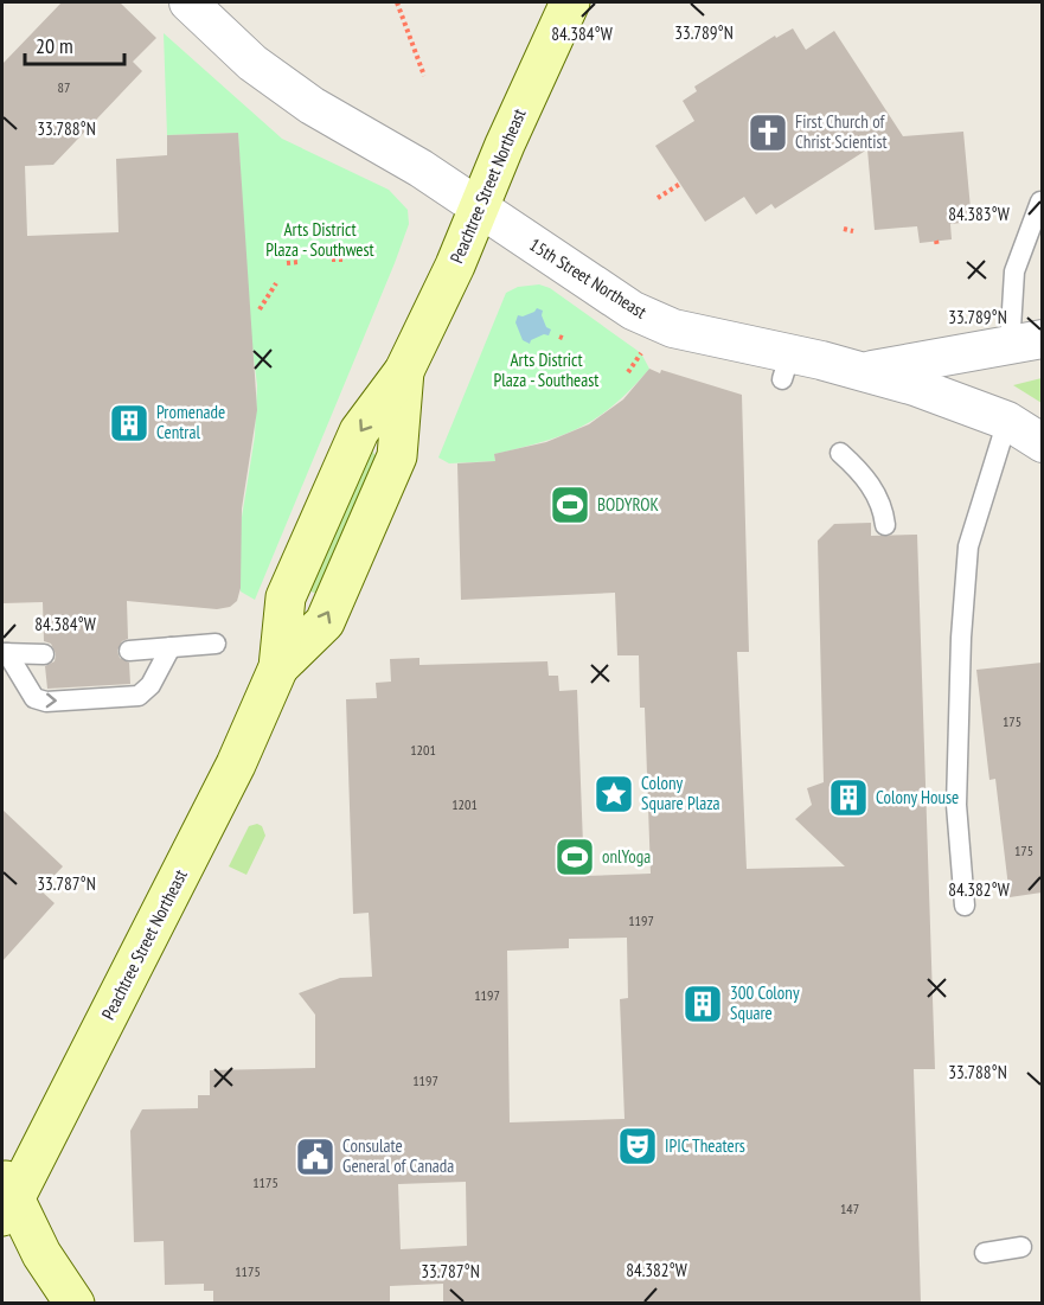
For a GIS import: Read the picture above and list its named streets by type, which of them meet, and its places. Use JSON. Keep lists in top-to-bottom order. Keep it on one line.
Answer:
{"streets":{"main road":["Peachtree Street Northeast"],"street":["15th Street Northeast"]},"crossings":[["Peachtree Street Northeast","15th Street Northeast"]],"parks":["Arts District Plaza - Southwest","Arts District Plaza - Southeast"],"places":{"church":["First Church of Christ Scientist"],"building":["Promenade Central","Colony House","300 Colony Square"],"sports":["BODYROK","onlYoga"],"place":["Colony Square Plaza"],"theatre":["IPIC Theaters"],"public building":["Consulate General of Canada"]},"house_numbers":["87","175","1201","1201","175","1197","1197","1197","1175","147","1175"],"scale_bar":"20 m","coordinates":["33.789°N","84.384°W","33.788°N","84.383°W","33.787°N","84.382°W"]}
